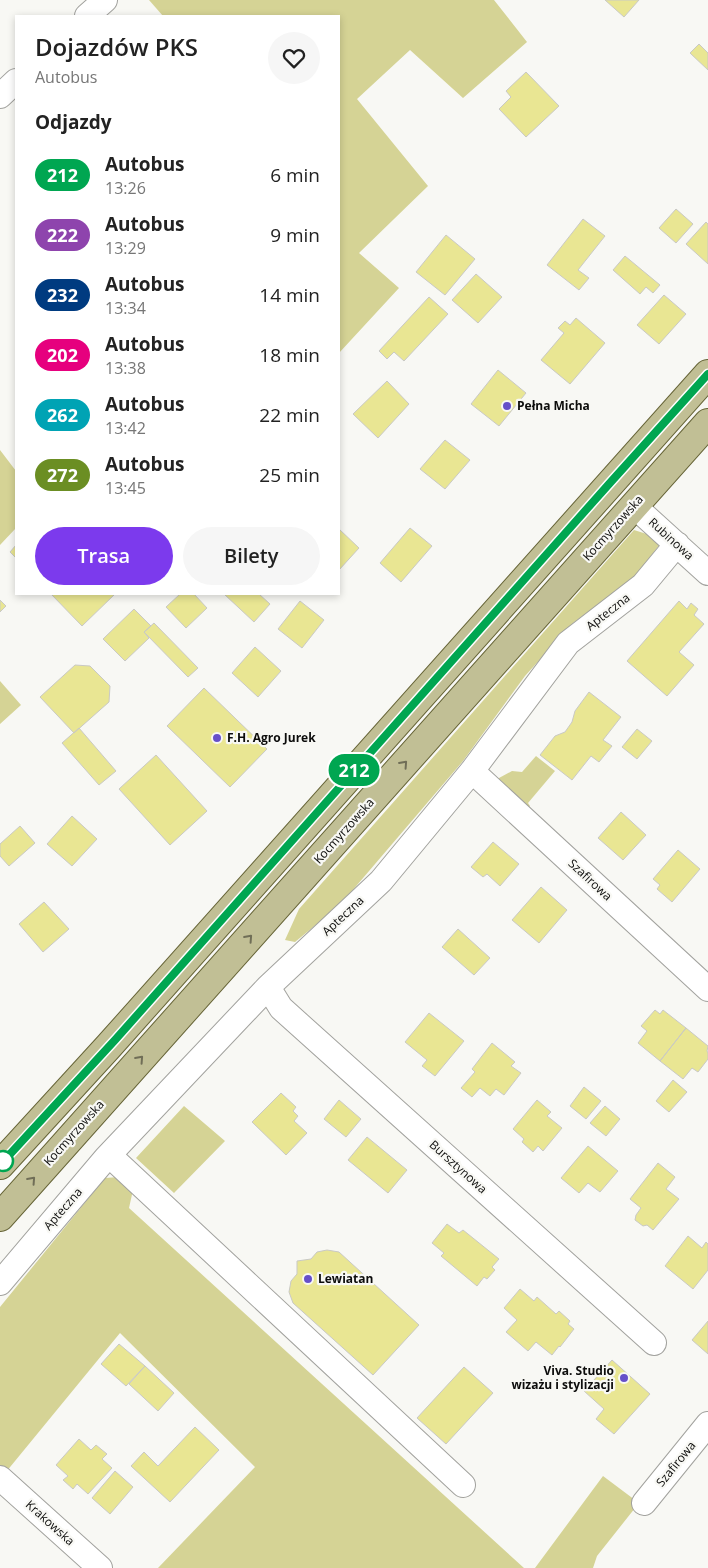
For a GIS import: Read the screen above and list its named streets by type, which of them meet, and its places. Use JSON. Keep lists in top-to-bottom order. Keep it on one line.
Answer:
{"streets":{"main road":["Kocmyrzowska"],"street":["Rubinowa","Apteczna","Szafirowa","Bursztynowa","Krakowska"]},"crossings":[["Kocmyrzowska","Rubinowa"],["Rubinowa","Apteczna"],["Apteczna","Szafirowa"],["Apteczna","Bursztynowa"]],"places":["Pełna Micha","F.H. Agro Jurek","Lewiatan","Viva. Studio wizażu i stylizacji"],"lines":["bus line 212"],"page":{"on_map":"212","heading":[["Dojazdów PKS","Autobus"],"Odjazdy"],"list":[{"mark":"212","name":"Autobus","note":"13:26","value":"6 min"},{"mark":"222","name":"Autobus","note":"13:29","value":"9 min"},{"mark":"232","name":"Autobus","note":"13:34","value":"14 min"},{"mark":"202","name":"Autobus","note":"13:38","value":"18 min"},{"mark":"262","name":"Autobus","note":"13:42","value":"22 min"},{"mark":"272","name":"Autobus","note":"13:45","value":"25 min"}],"buttons":["Trasa","Bilety"]}}
